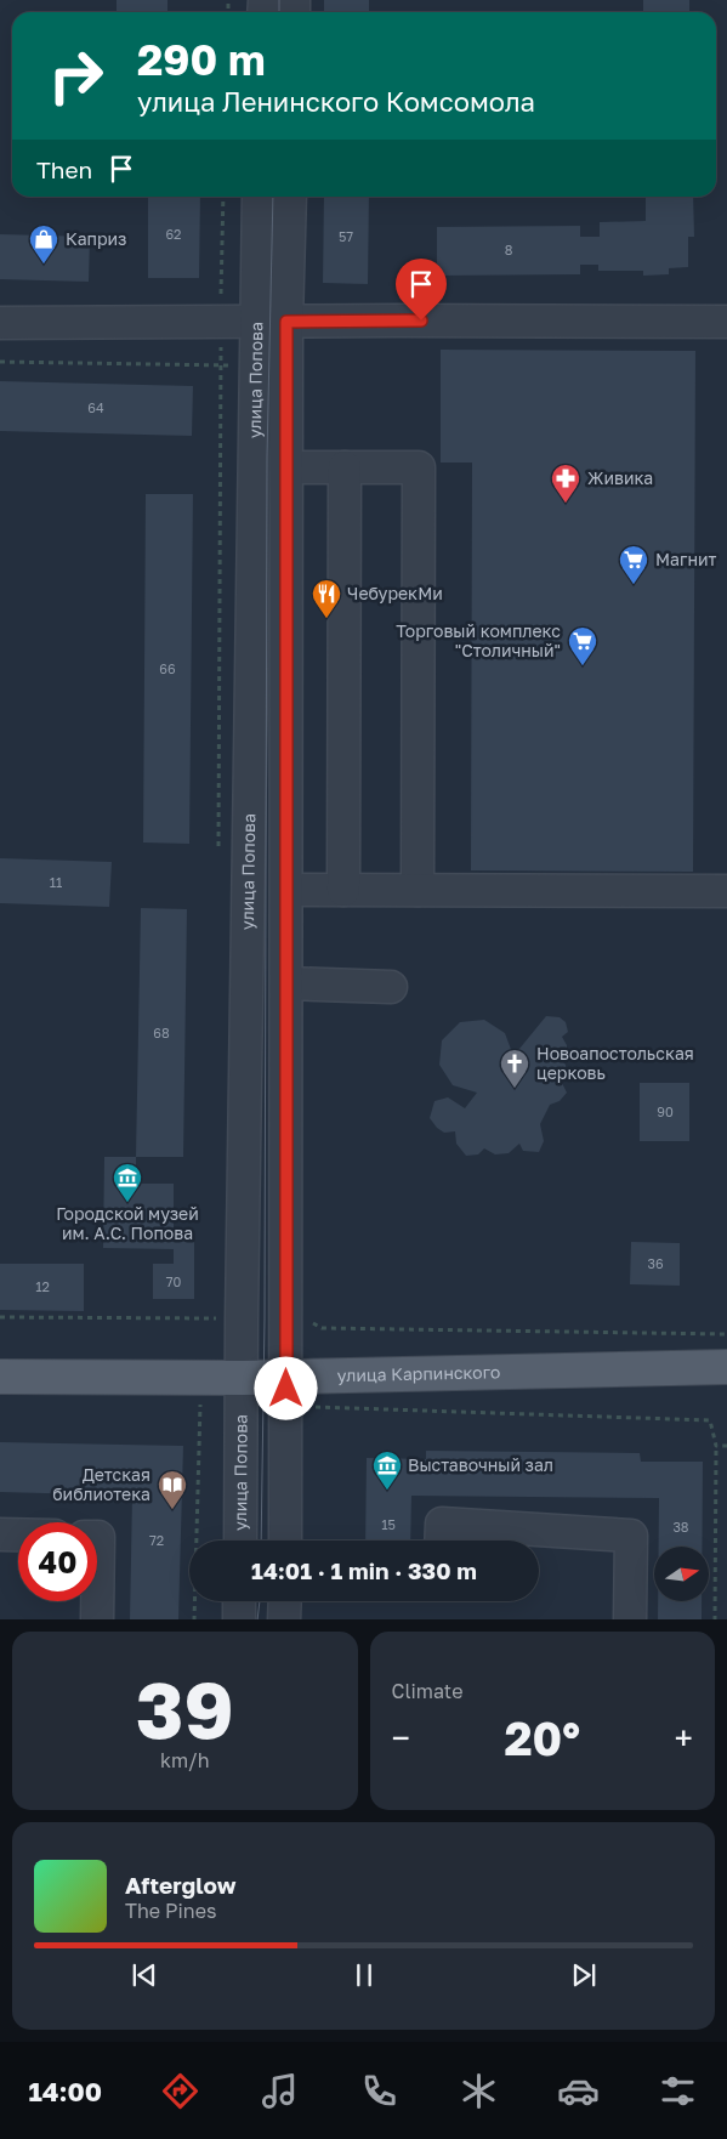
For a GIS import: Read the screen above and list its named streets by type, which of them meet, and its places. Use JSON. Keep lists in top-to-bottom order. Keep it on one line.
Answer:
{"streets":{"main road":["улица Карпинского"],"street":["улица Попова"]},"crossings":[["улица Попова","улица Карпинского"]],"places":{"shop":["Каприз"],"pharmacy":["Живика"],"supermarket":["Магнит","Торговый комплекс \"Столичный\""],"restaurant":["ЧебурекМи"],"church":["Новоапостольская церковь"],"museum":["Городской музей им. А.С. Попова","Выставочный зал"],"library":["Детская библиотека"]},"house_numbers":["62","57","8","64","66","11","68","90","36","70","12","15","38","72"],"north":"right","page":{"turn":["290 m","улица Ленинского Комсомола"],"then":"Then","limit":"40","trip":"14:01 · 1 min · 330 m","tile":[["39","km/h"],"Climate"],"heat":["−","20°","+"],"song":["Afterglow","The Pines"],"tabs":"14:00"}}
